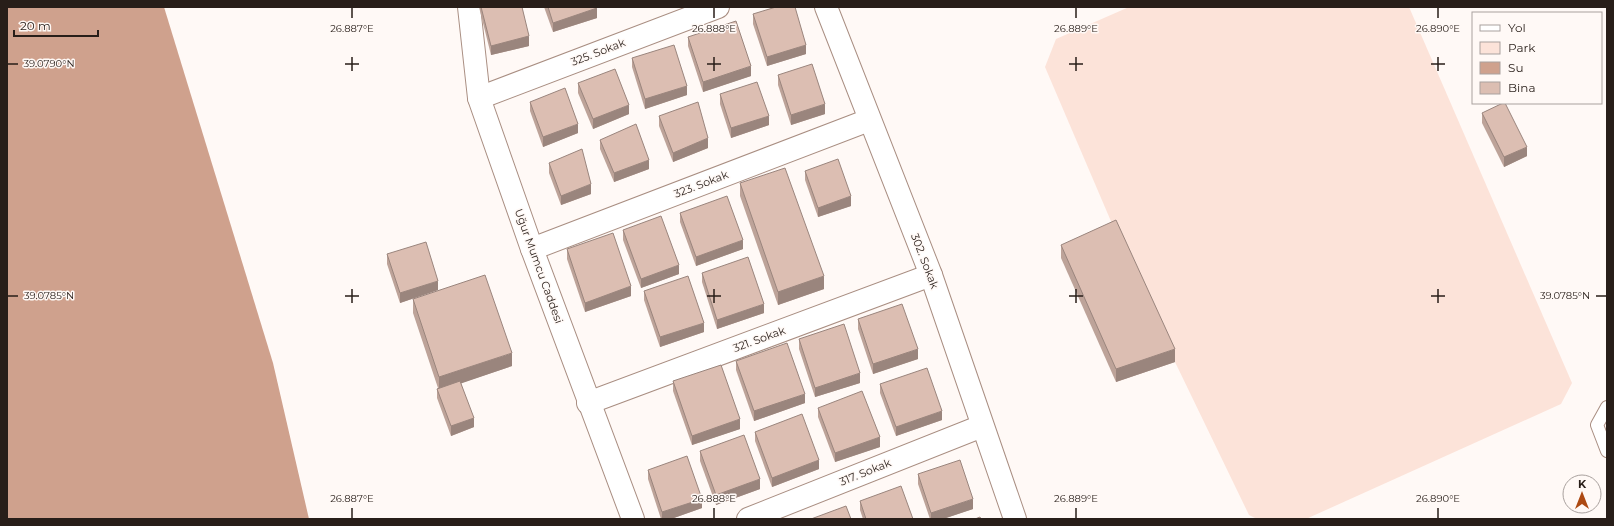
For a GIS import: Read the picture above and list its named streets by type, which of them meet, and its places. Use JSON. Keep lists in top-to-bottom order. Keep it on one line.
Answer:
{"streets":{"street":["325. Sokak","323. Sokak","302. Sokak","Uğur Mumcu Caddesi","321. Sokak","317. Sokak"]},"crossings":[["325. Sokak","Uğur Mumcu Caddesi"],["323. Sokak","302. Sokak"],["323. Sokak","Uğur Mumcu Caddesi"],["302. Sokak","321. Sokak"],["302. Sokak","317. Sokak"],["Uğur Mumcu Caddesi","321. Sokak"]],"legend":["Yol","Park","Su","Bina"],"scale_bar":"20 m","north":"top","coordinates":["26.887°E","26.888°E","26.889°E","26.890°E","39.0790°N","39.0785°N"]}
